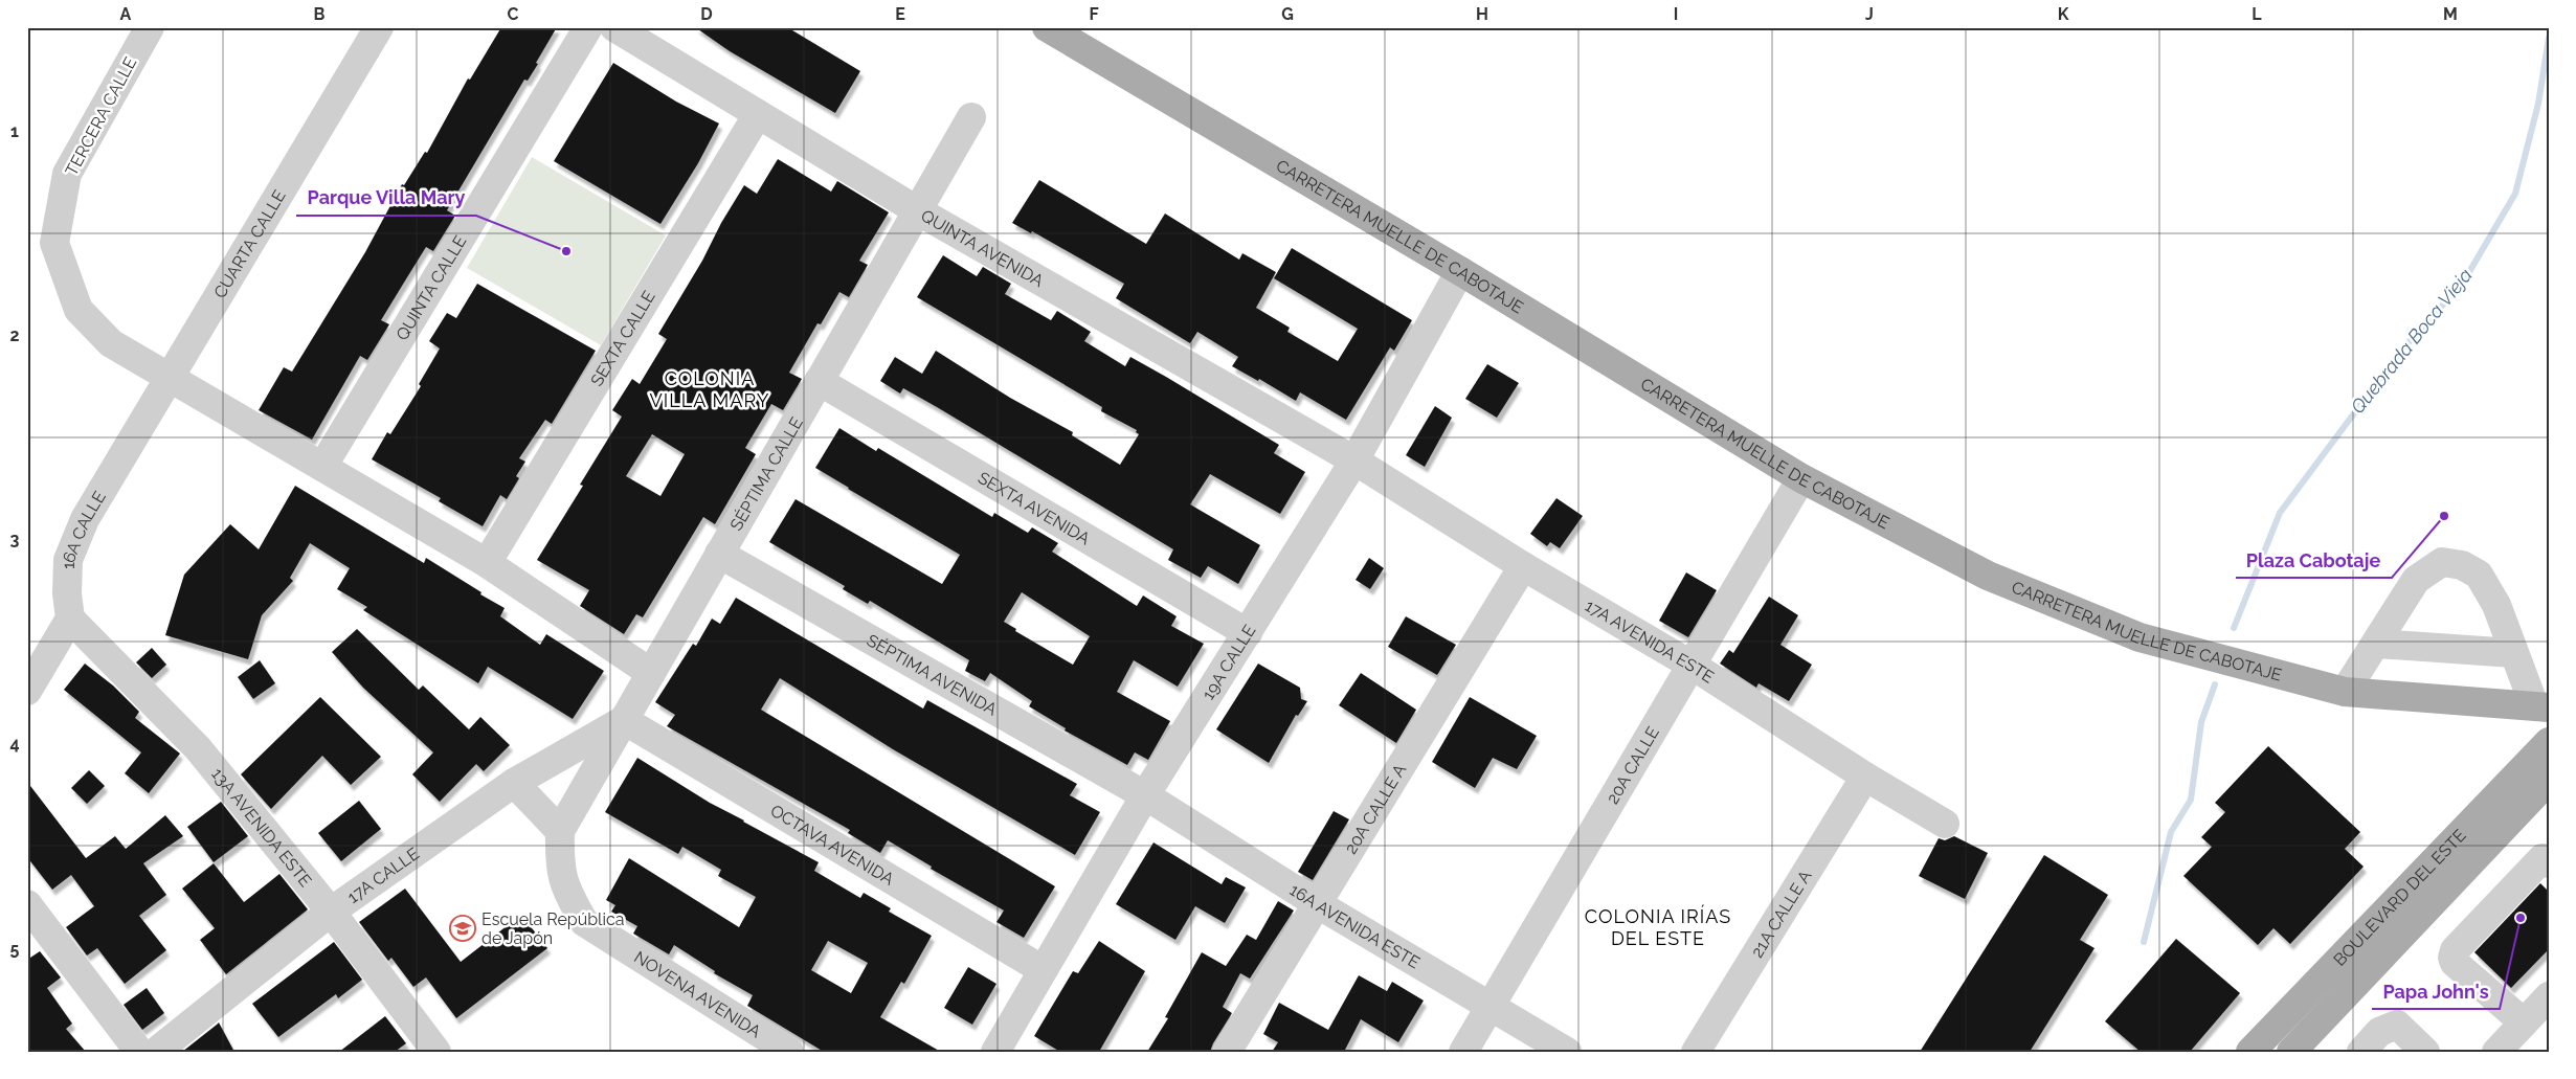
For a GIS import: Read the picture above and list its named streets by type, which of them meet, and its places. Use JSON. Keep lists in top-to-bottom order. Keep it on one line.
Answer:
{"streets":{"main road":["CARRETERA MUELLE DE CABOTAJE","BOULEVARD DEL ESTE"],"street":["TERCERA CALLE","CUARTA CALLE","QUINTA AVENIDA","QUINTA CALLE","SEXTA CALLE","SÉPTIMA CALLE","SEXTA AVENIDA","16A CALLE","17A AVENIDA ESTE","19A CALLE","SÉPTIMA AVENIDA","20A CALLE","20A CALLE A","13A AVENIDA ESTE","OCTAVA AVENIDA","17A CALLE","21A CALLE A","16A AVENIDA ESTE","NOVENA AVENIDA"]},"crossings":[["TERCERA CALLE","CUARTA CALLE"],["TERCERA CALLE","QUINTA CALLE"],["TERCERA CALLE","SEXTA CALLE"],["TERCERA CALLE","SÉPTIMA CALLE"],["TERCERA CALLE","16A CALLE"],["CARRETERA MUELLE DE CABOTAJE","19A CALLE"],["CARRETERA MUELLE DE CABOTAJE","20A CALLE"],["CUARTA CALLE","16A CALLE"],["QUINTA AVENIDA","SEXTA CALLE"],["QUINTA AVENIDA","SÉPTIMA CALLE"],["QUINTA AVENIDA","17A AVENIDA ESTE"],["QUINTA AVENIDA","19A CALLE"],["SÉPTIMA CALLE","SEXTA AVENIDA"],["SÉPTIMA CALLE","SÉPTIMA AVENIDA"],["SÉPTIMA CALLE","OCTAVA AVENIDA"],["SÉPTIMA CALLE","17A CALLE"],["SÉPTIMA CALLE","NOVENA AVENIDA"],["SEXTA AVENIDA","19A CALLE"],["16A CALLE","13A AVENIDA ESTE"],["17A AVENIDA ESTE","19A CALLE"],["17A AVENIDA ESTE","20A CALLE"],["17A AVENIDA ESTE","20A CALLE A"],["17A AVENIDA ESTE","21A CALLE A"],["19A CALLE","SÉPTIMA AVENIDA"],["19A CALLE","OCTAVA AVENIDA"],["19A CALLE","16A AVENIDA ESTE"],["SÉPTIMA AVENIDA","16A AVENIDA ESTE"],["20A CALLE","16A AVENIDA ESTE"],["20A CALLE A","16A AVENIDA ESTE"],["13A AVENIDA ESTE","17A CALLE"],["OCTAVA AVENIDA","17A CALLE"]],"districts":["COLONIA VILLA MARY","COLONIA IRÍAS DEL ESTE"],"water":["Quebrada Boca Vieja"],"places":{"other":["Parque Villa Mary","Plaza Cabotaje","Papa John's"],"school or university":["Escuela República de Japón"]},"grid":{"columns":["A","B","C","D","E","F","G","H","I","J","K","L","M"],"rows":["1","2","3","4","5"]}}
